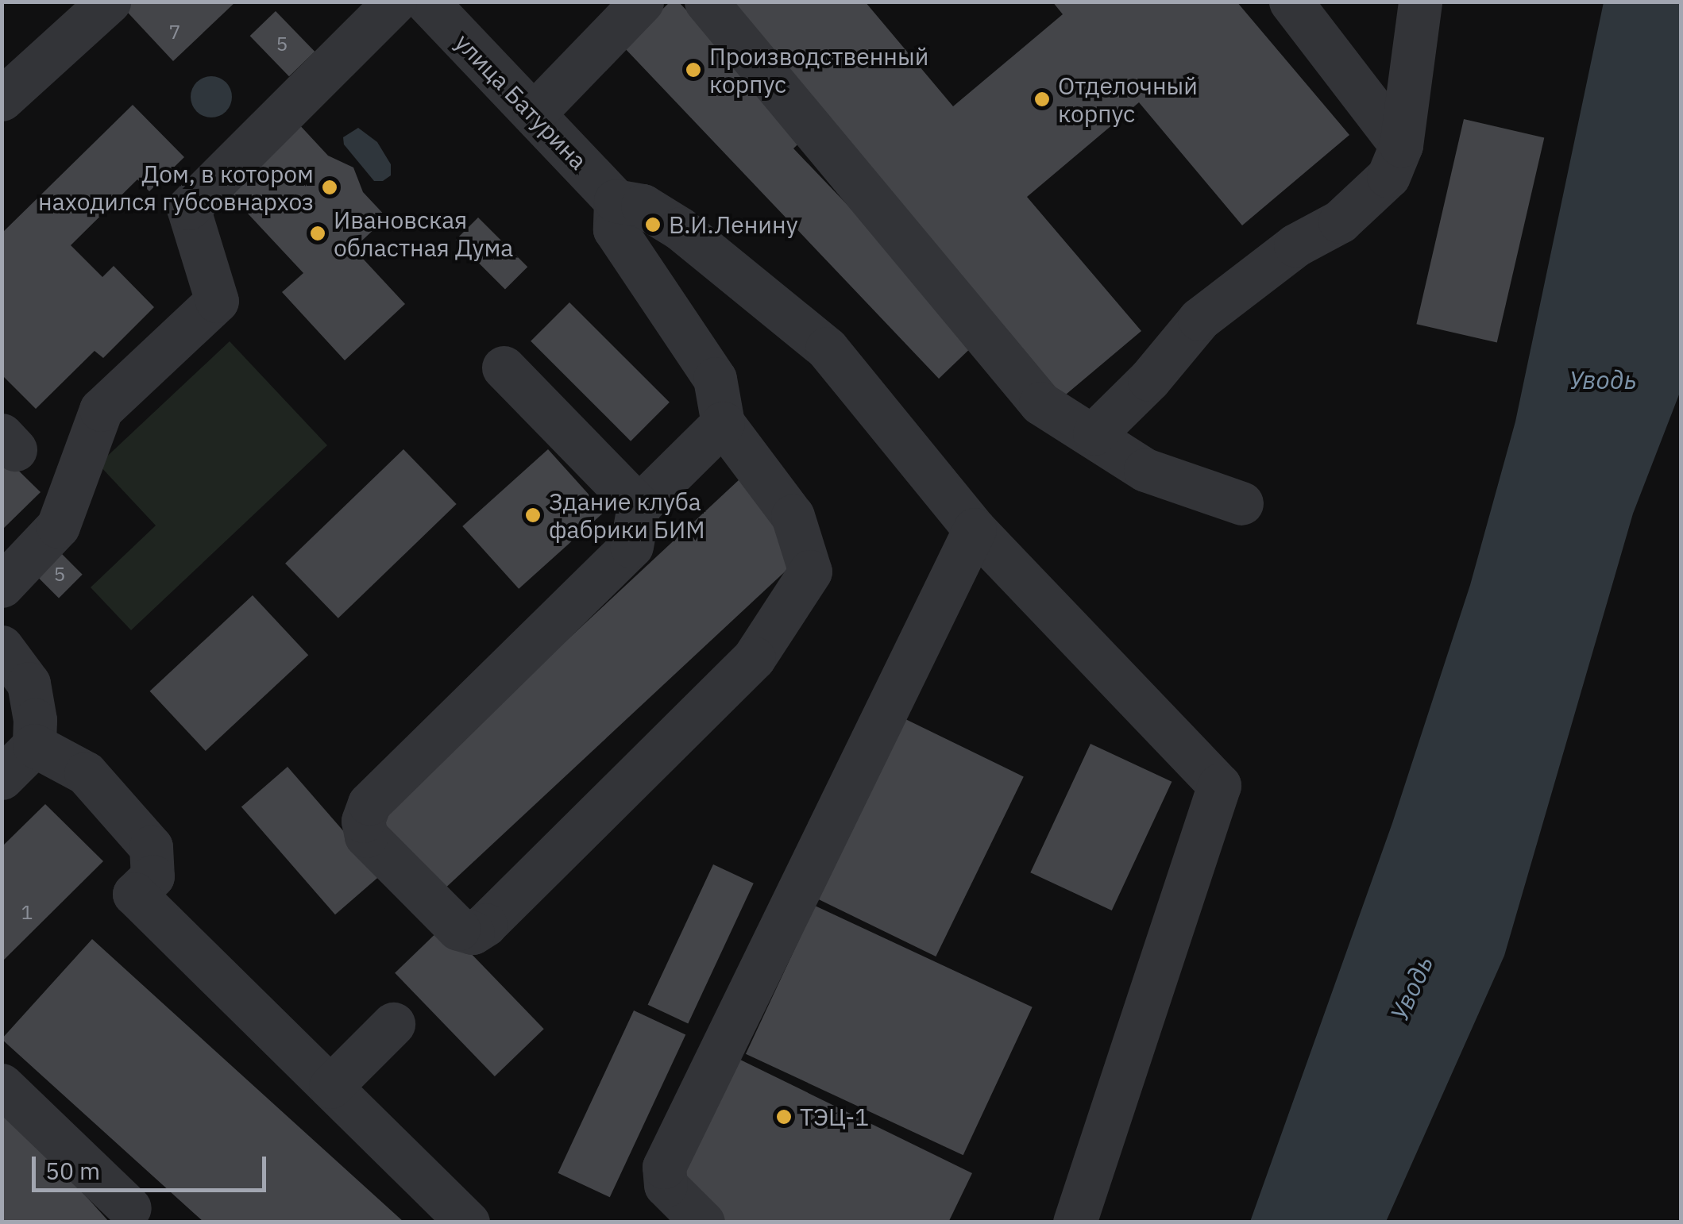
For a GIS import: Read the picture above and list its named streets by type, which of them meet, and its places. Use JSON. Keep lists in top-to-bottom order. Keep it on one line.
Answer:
{"streets":{"street":["улица Батурина"]},"water":["Уводь"],"places":["Производственный корпус","Отделочный корпус","Дом, в котором находился губсовнархоз","В.И.Ленину","Ивановская областная Дума","Здание клуба фабрики БИМ","ТЭЦ-1"],"house_numbers":["7","5","5","1"],"scale_bar":"50 m"}
